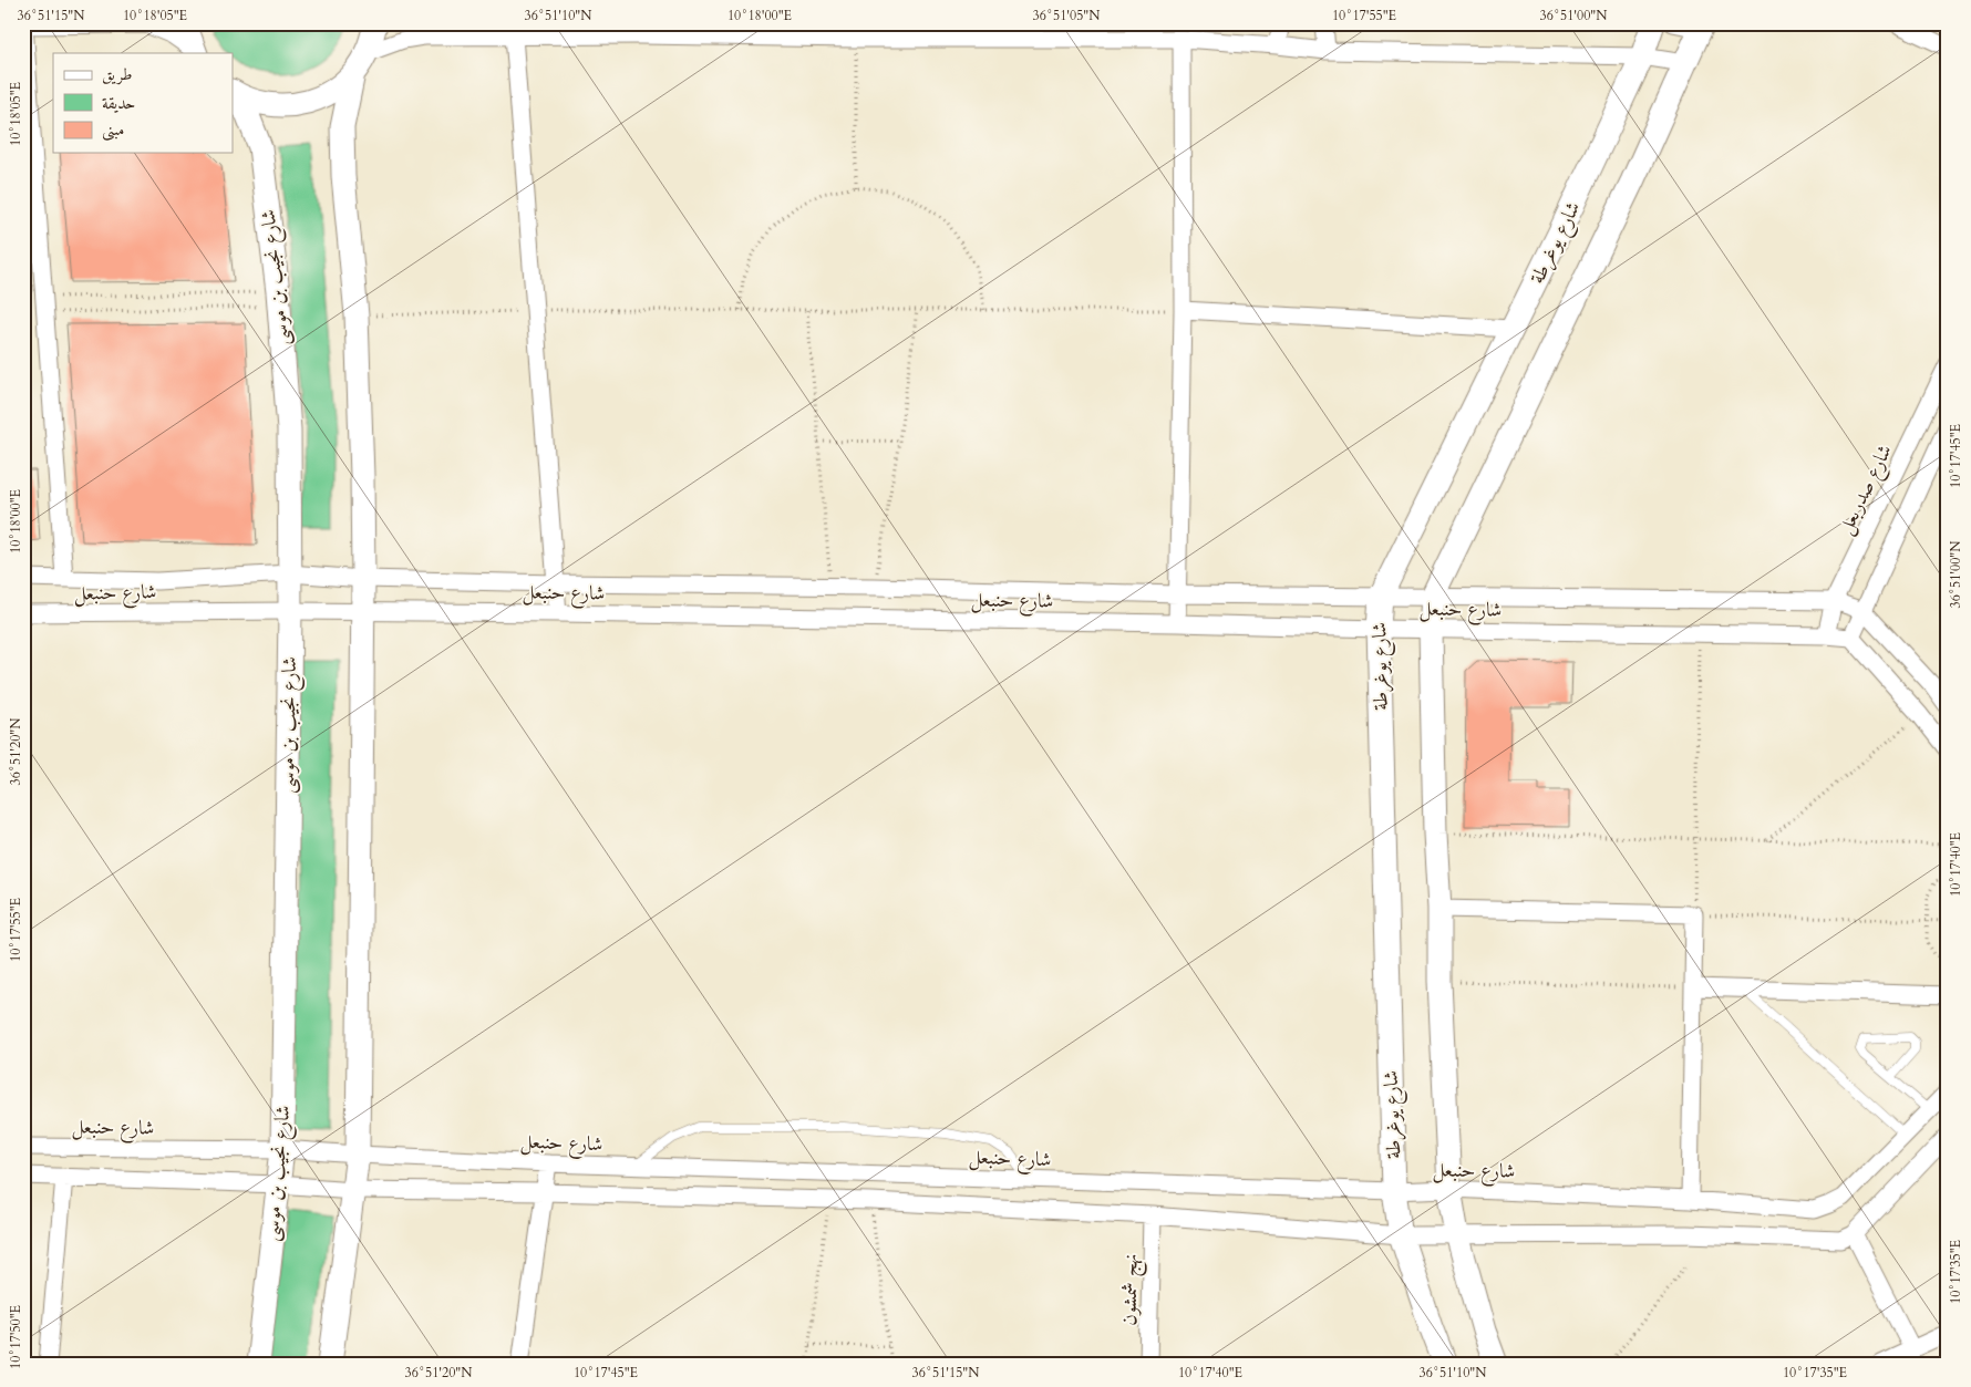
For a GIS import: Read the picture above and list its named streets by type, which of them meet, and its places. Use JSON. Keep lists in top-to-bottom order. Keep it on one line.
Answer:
{"streets":{"street":["شارع يوغرطة","شارع نجيب بن موسى","شارع صدربعل","شارع حنبعل","نهج شمشون"]},"crossings":[["شارع يوغرطة","شارع حنبعل"],["شارع نجيب بن موسى","شارع حنبعل"],["شارع صدربعل","شارع حنبعل"]],"legend":["طريق","حديقة","مبنى"],"coordinates":["36°51'15\"N","10°18'05\"E","36°51'10\"N","10°18'00\"E","36°51'05\"N","10°17'55\"E","36°51'00\"N","10°17'45\"E","36°51'20\"N","10°17'40\"E","10°17'35\"E","10°17'50\"E"]}
